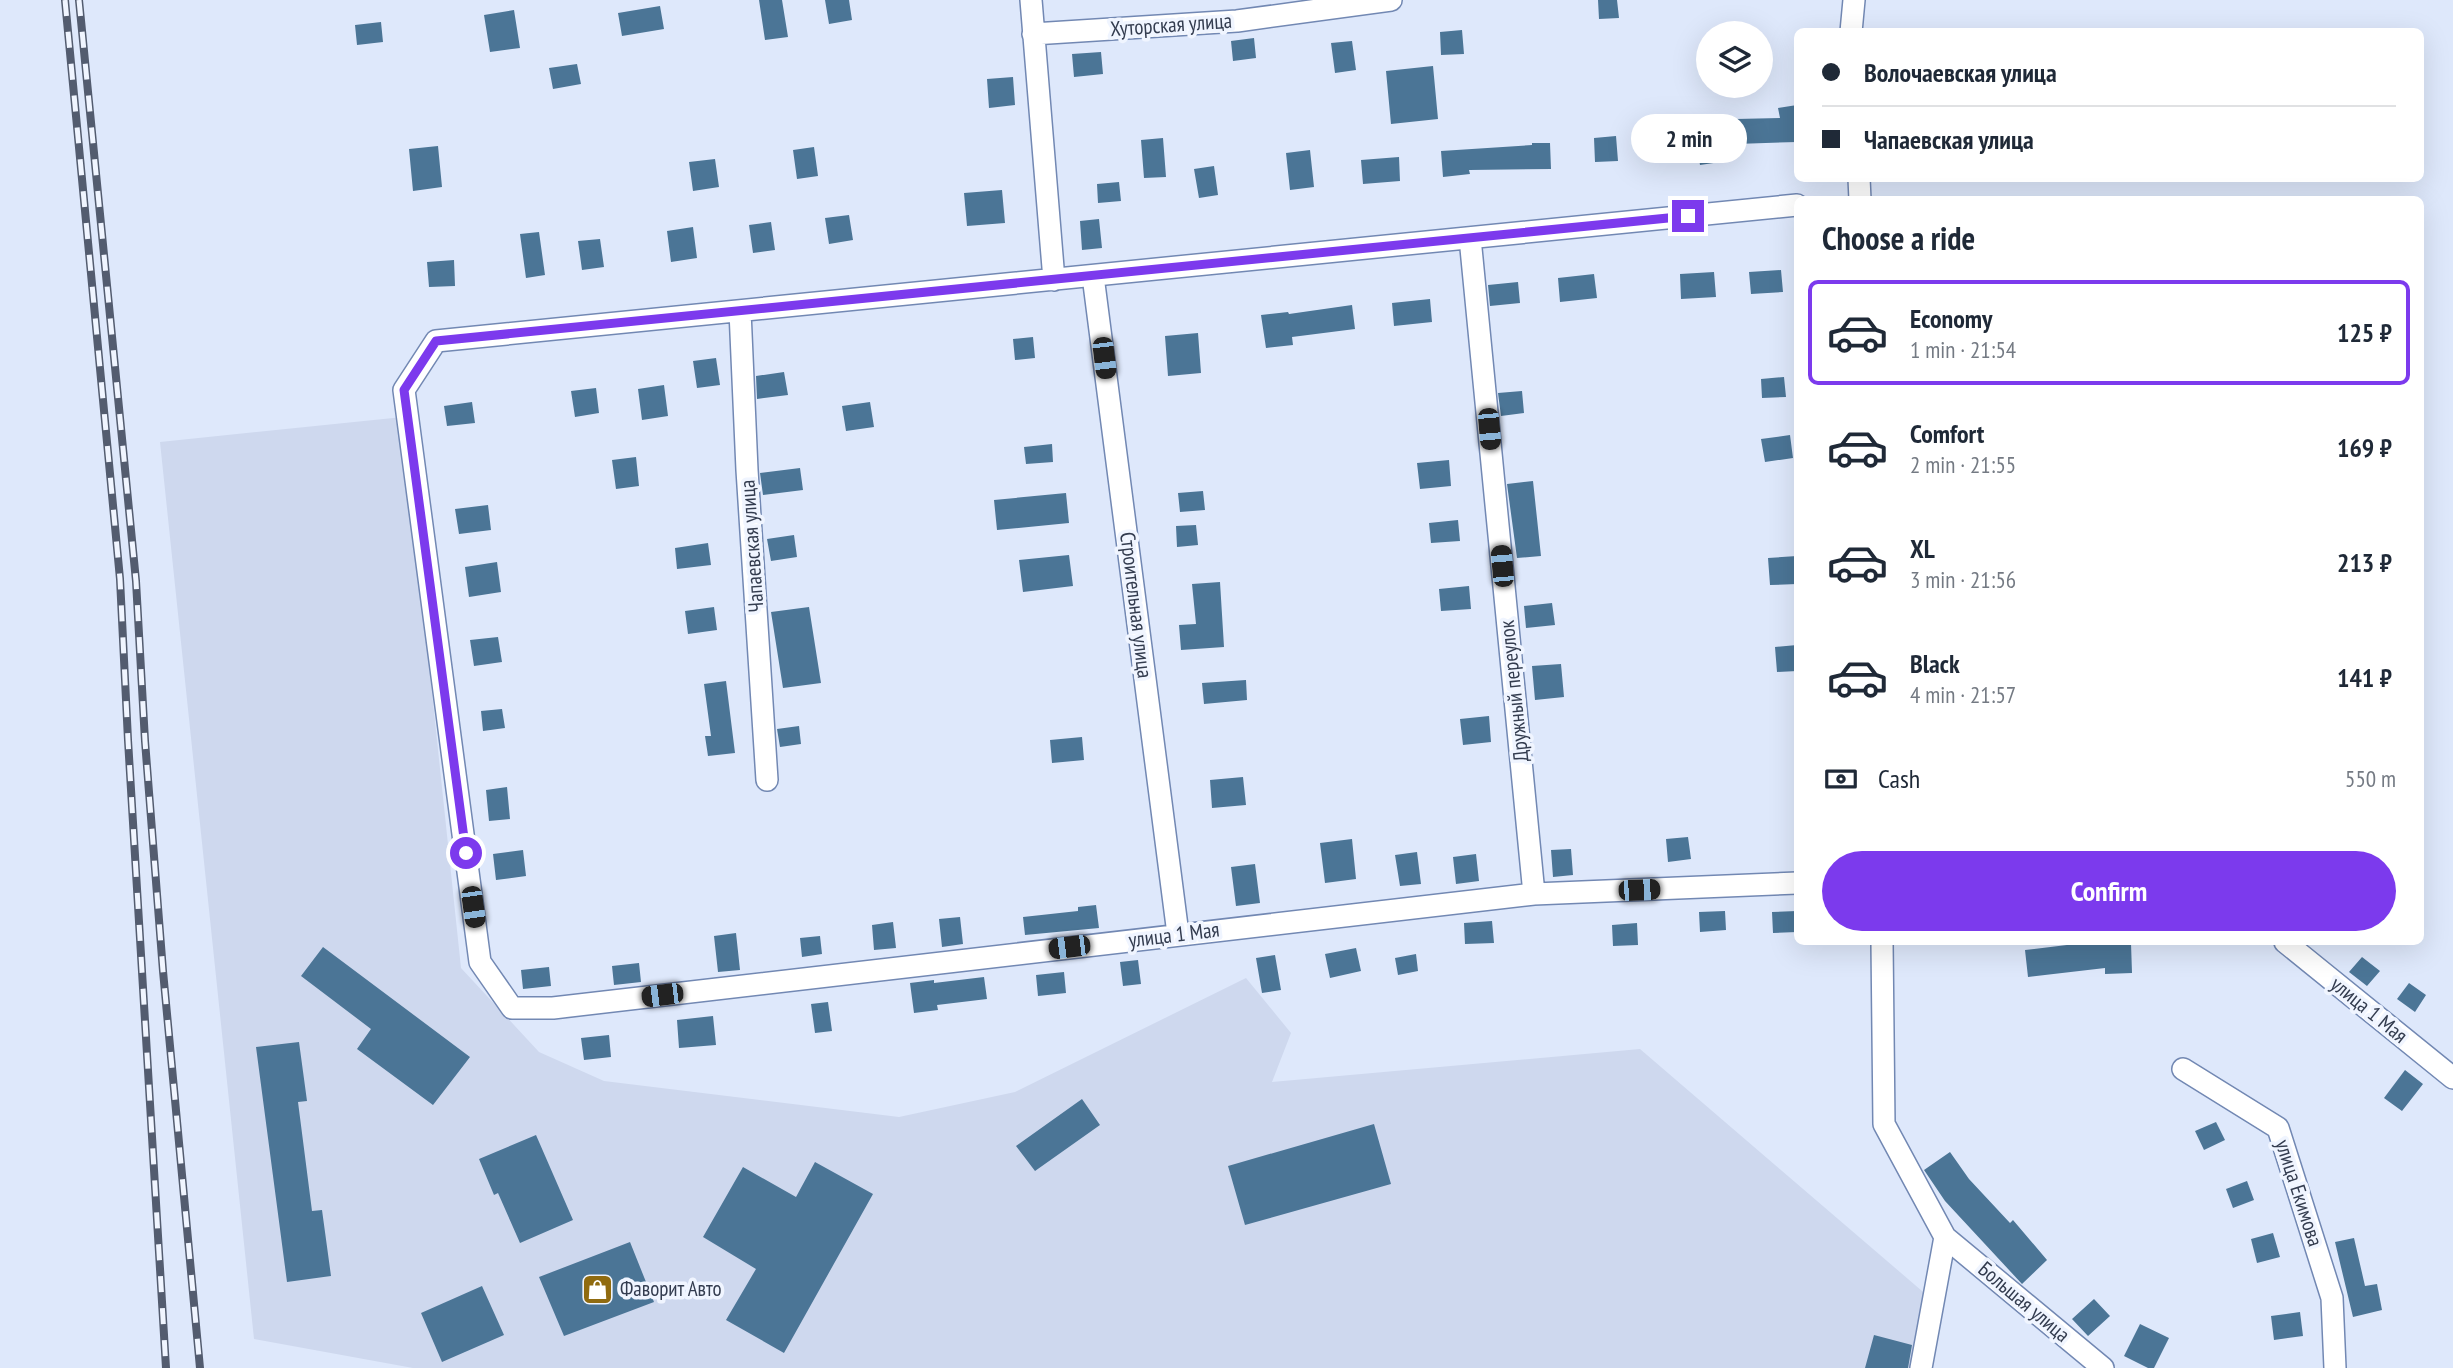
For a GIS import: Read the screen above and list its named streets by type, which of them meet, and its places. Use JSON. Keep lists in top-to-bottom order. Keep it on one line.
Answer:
{"streets":{"street":["Хуторская улица","Чапаевская улица","Строительная улица","Дружный переулок","улица 1 Мая","улица Екимова","Большая улица"]},"crossings":[["Чапаевская улица","улица 1 Мая"],["Строительная улица","улица 1 Мая"],["Дружный переулок","улица 1 Мая"]],"places":{"shop":["Фаворит Авто"]},"page":{"banner":["Волочаевская улица","Чапаевская улица"],"bubble":"2 min","heading":"Choose a ride","list":[{"name":"Economy","note":"1 min · 21:54","value":"125 ₽"},{"name":"Comfort","note":"2 min · 21:55","value":"169 ₽"},{"name":"XL","note":"3 min · 21:56","value":"213 ₽"},{"name":"Black","note":"4 min · 21:57","value":"141 ₽"}],"pay":["Cash","550 m"],"buttons":"Confirm"}}
